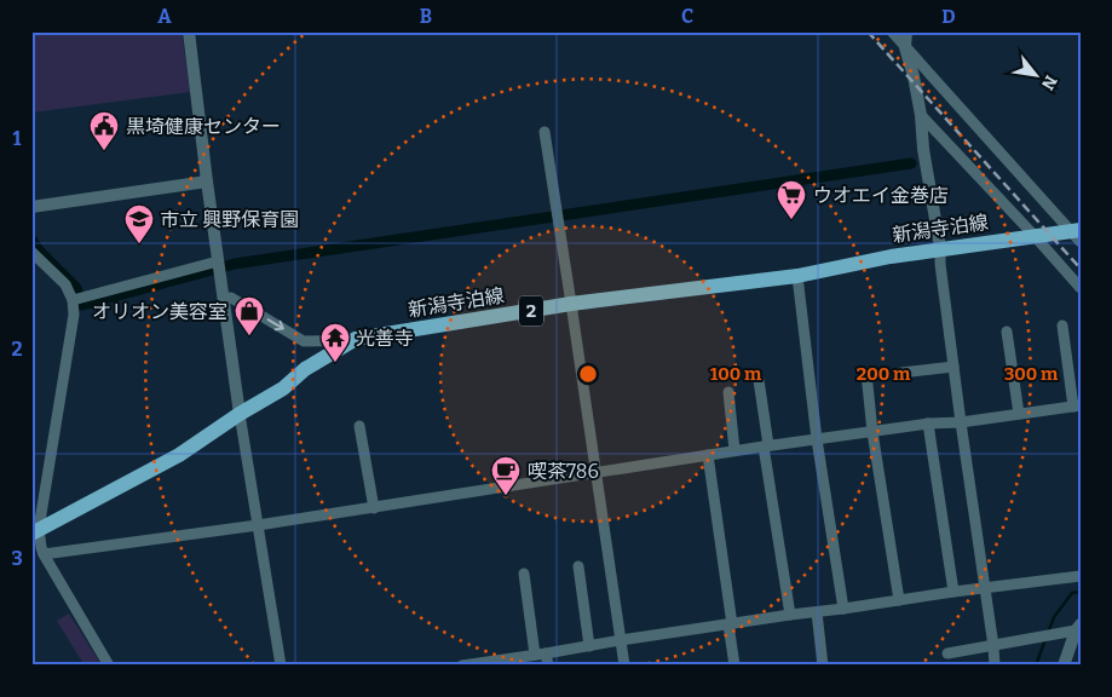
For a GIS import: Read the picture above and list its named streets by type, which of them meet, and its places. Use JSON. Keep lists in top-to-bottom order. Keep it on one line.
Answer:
{"streets":{"main road":["新潟寺泊線","2"]},"places":{"public building":["黒埼健康センター"],"supermarket":["ウオエイ金巻店"],"school or university":["市立 興野保育園"],"shop":["オリオン美容室"],"temple":["光善寺"],"cafe":["喫茶786"]},"north":"bottom right","grid":{"columns":["A","B","C","D"],"rows":["1","2","3"]},"rings":["100 m","200 m","300 m"]}
